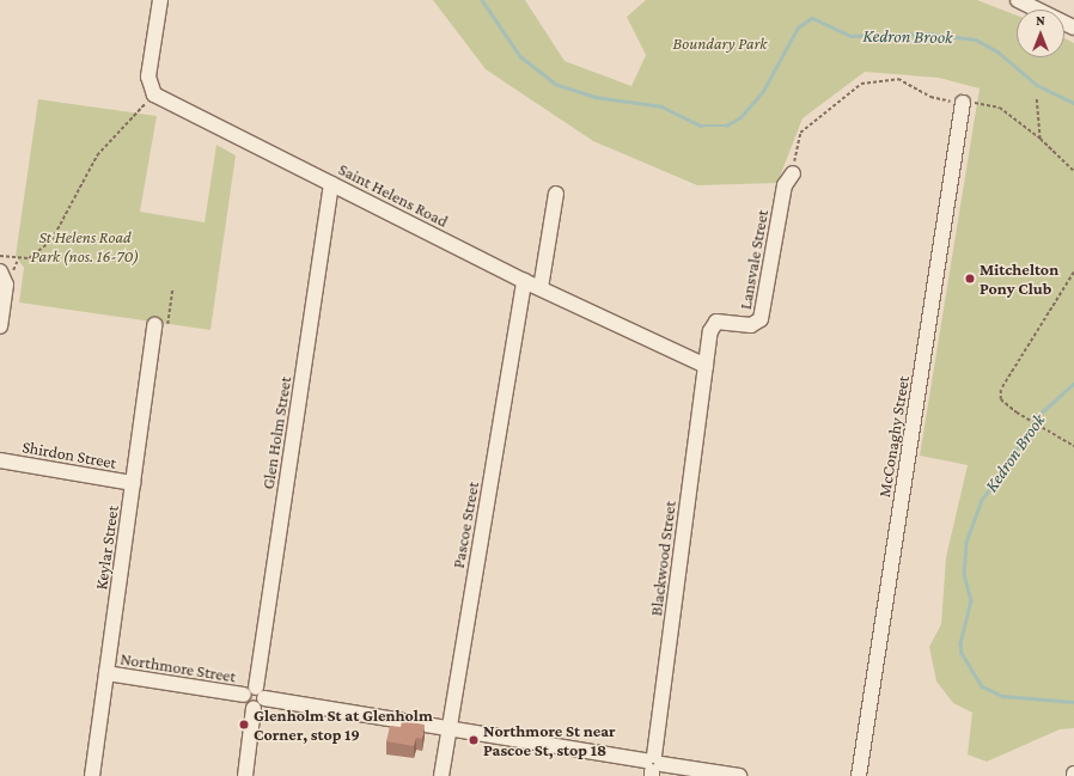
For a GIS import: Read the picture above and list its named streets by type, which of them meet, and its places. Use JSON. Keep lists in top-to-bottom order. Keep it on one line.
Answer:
{"streets":{"street":["Saint Helens Road","Lansvale Street","Glen Holm Street","McConaghy Street","Shirdon Street","Pascoe Street","Keylar Street","Blackwood Street","Northmore Street"]},"crossings":[["Saint Helens Road","Lansvale Street"],["Saint Helens Road","Glen Holm Street"],["Saint Helens Road","Pascoe Street"],["Saint Helens Road","Blackwood Street"],["Lansvale Street","Blackwood Street"],["Glen Holm Street","Northmore Street"],["Shirdon Street","Keylar Street"],["Pascoe Street","Northmore Street"],["Keylar Street","Northmore Street"],["Blackwood Street","Northmore Street"]],"water":["Kedron Brook"],"parks":["Boundary Park","St Helens Road Park (nos. 16-70)"],"places":["Mitchelton Pony Club","Glenholm St at Glenholm Corner, stop 19","Northmore St near Pascoe St, stop 18"],"north":"top"}
